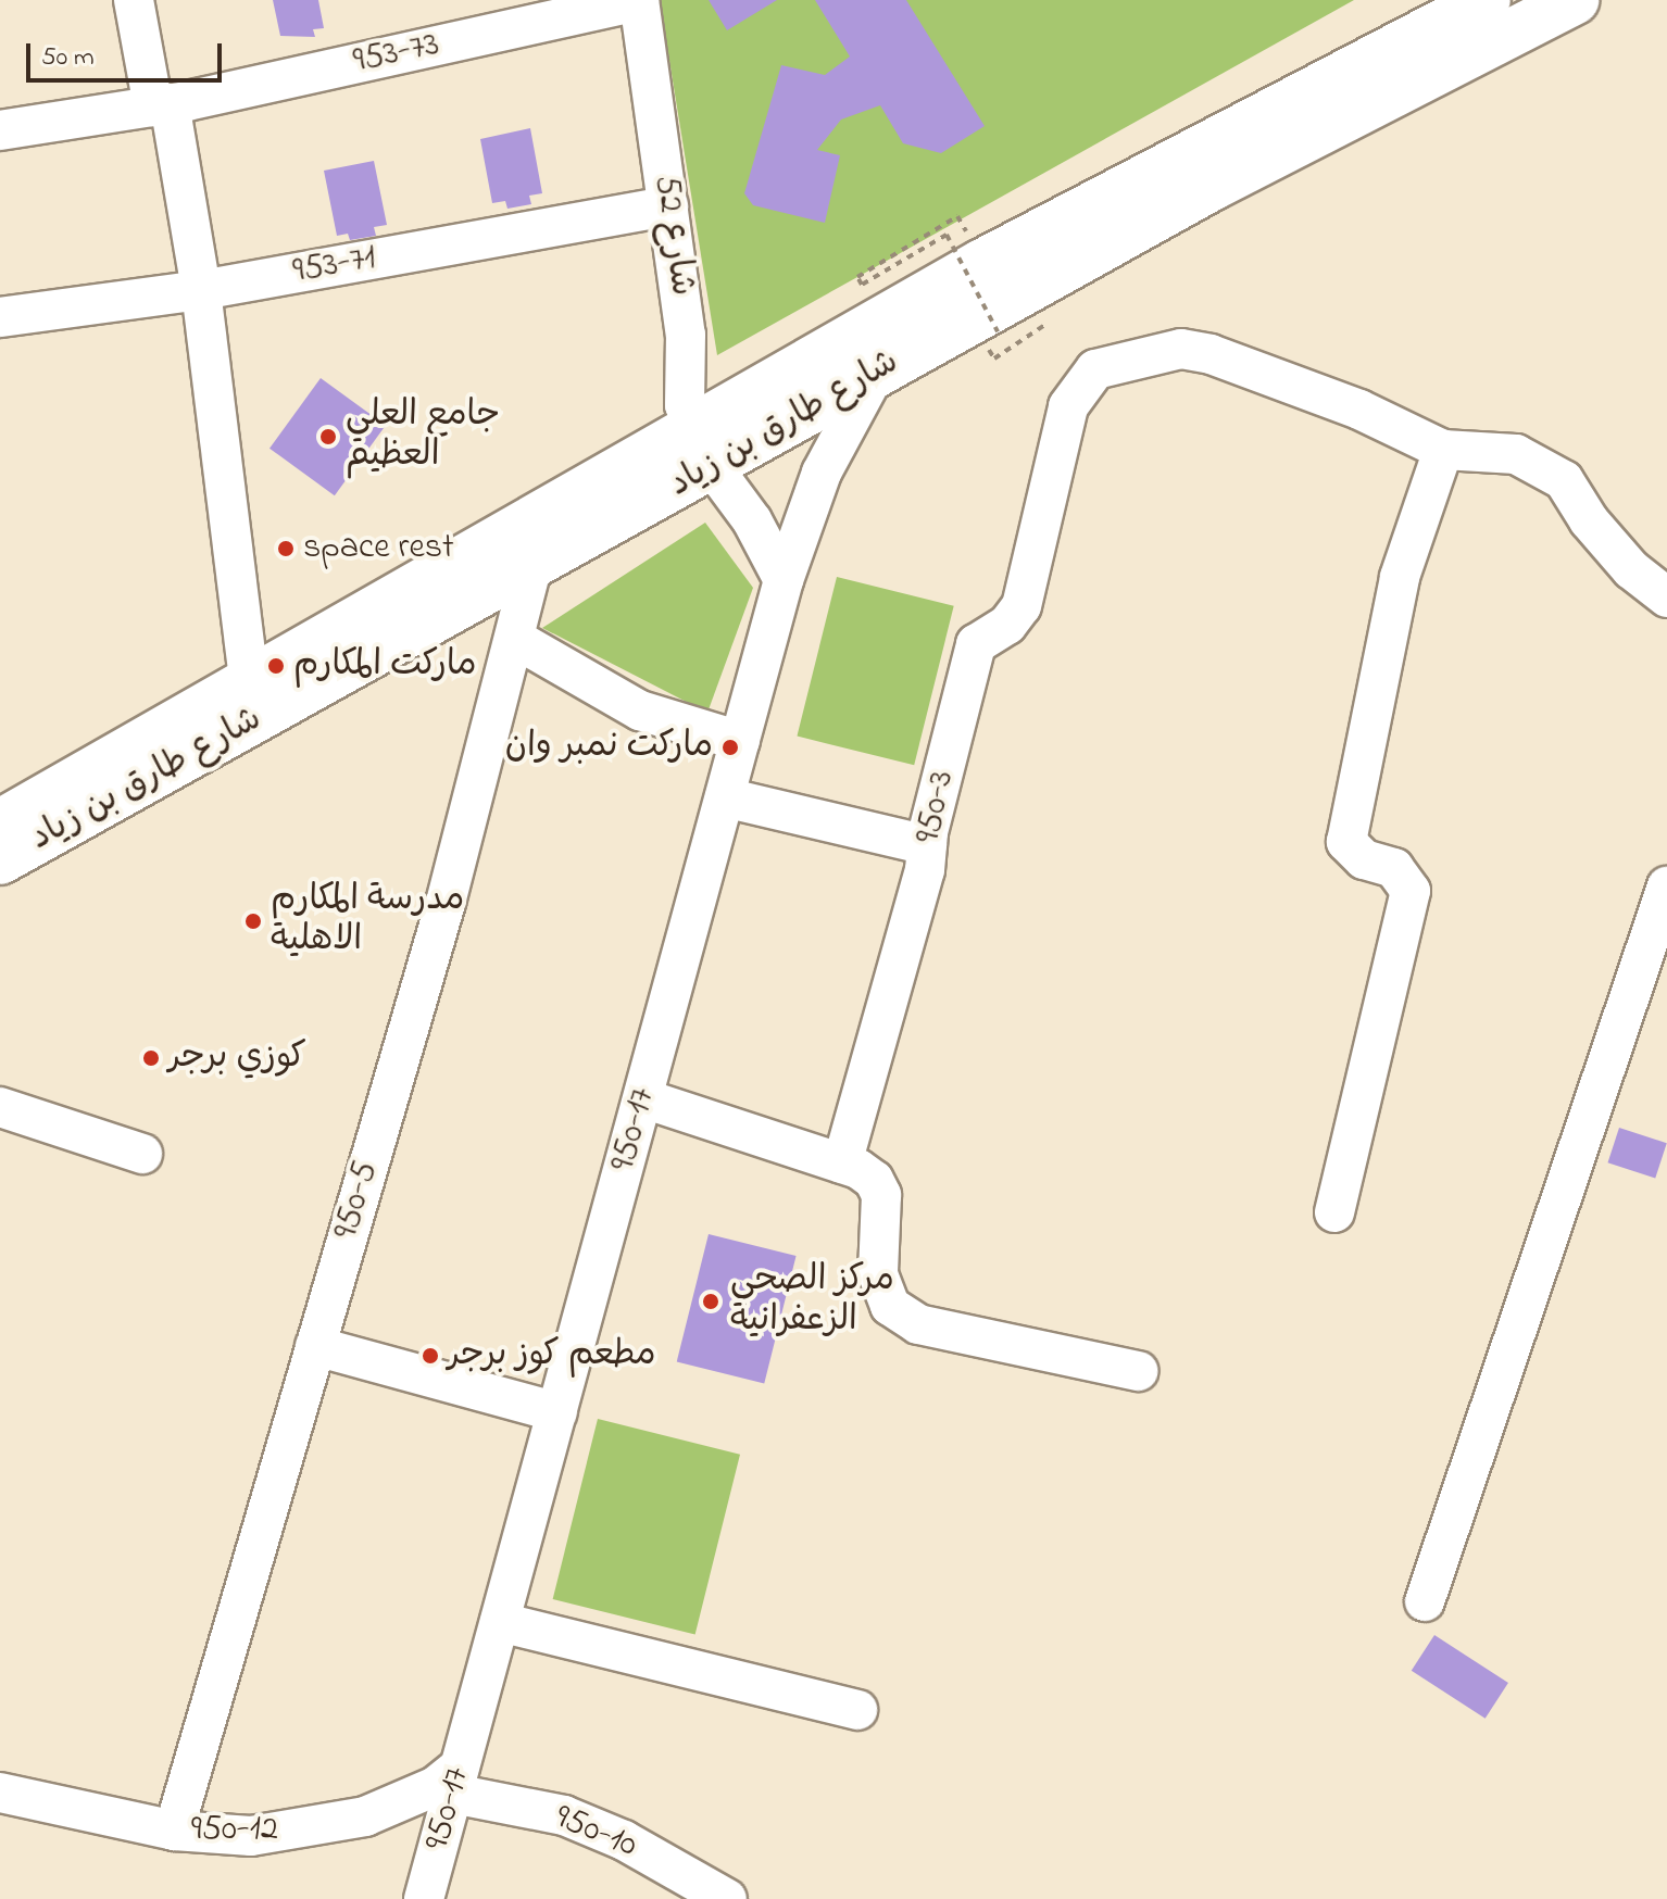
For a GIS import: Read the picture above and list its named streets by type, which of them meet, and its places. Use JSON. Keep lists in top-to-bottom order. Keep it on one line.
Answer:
{"streets":{"main road":["شارع طارق بن زياد"],"street":["953-73","شارع 52","953-71","950-3","950-17","950-5","950-12","950-10"]},"crossings":[["953-73","شارع 52"],["شارع 52","953-71"],["شارع 52","شارع طارق بن زياد"],["شارع طارق بن زياد","950-17"],["شارع طارق بن زياد","950-5"],["950-17","950-12"],["950-17","950-10"],["950-5","950-12"],["950-12","950-10"]],"places":["جامع العلي العظيم","space rest","ماركت المكارم","ماركت نمبر وان","مدرسة المكارم الاهلية","كوزي برجر","مركز الصحي الزعفرانية","مطعم كوز برجر"],"scale_bar":"50 m"}
